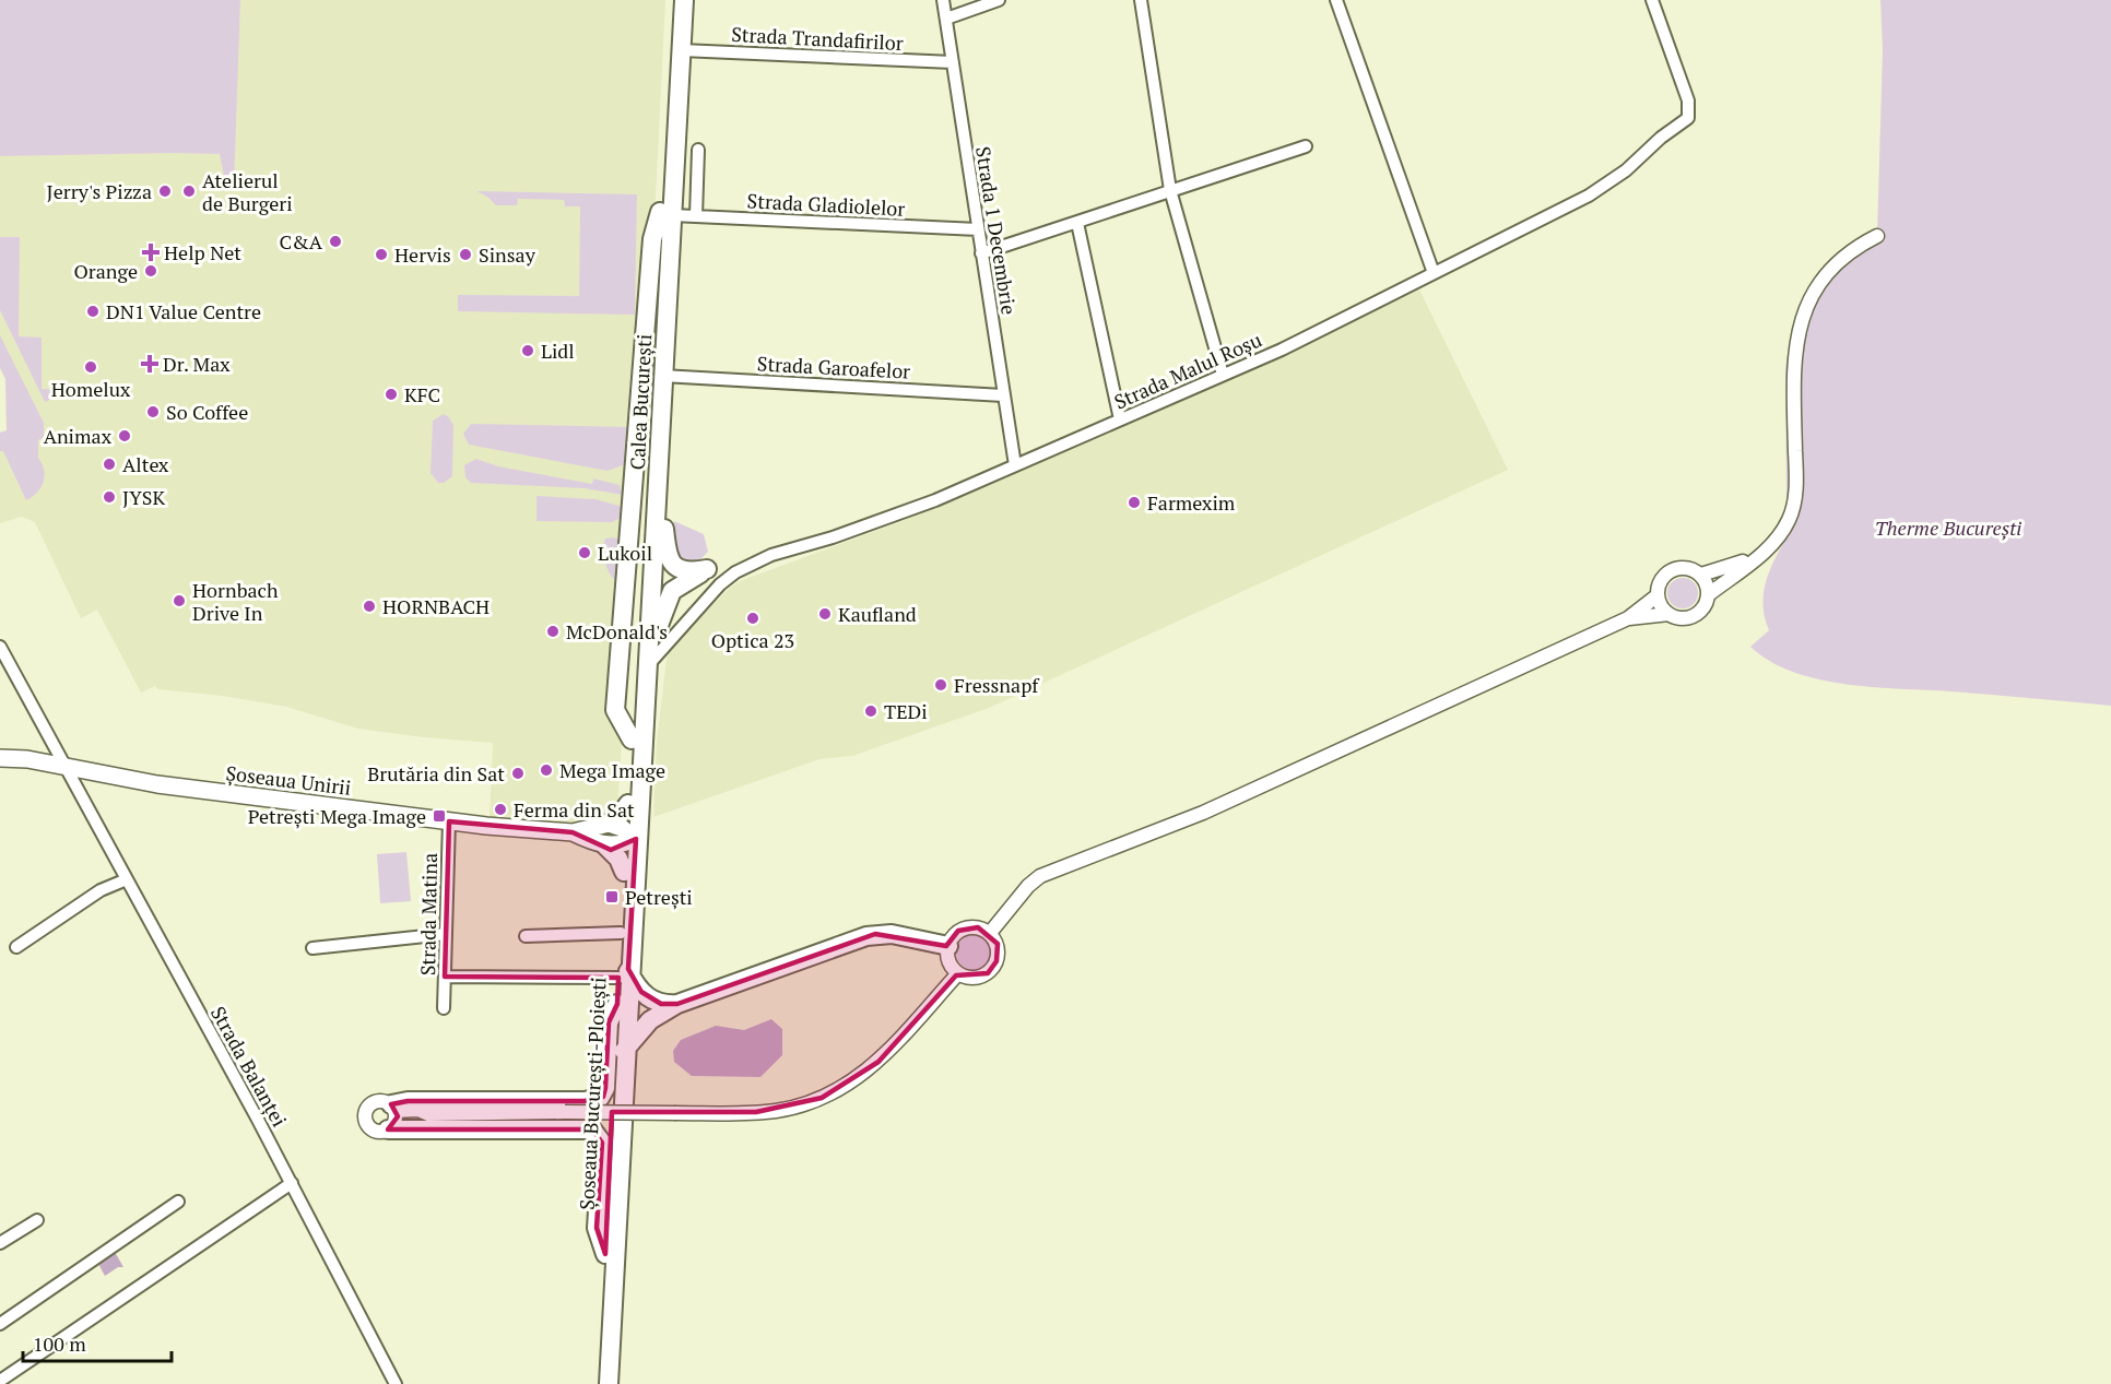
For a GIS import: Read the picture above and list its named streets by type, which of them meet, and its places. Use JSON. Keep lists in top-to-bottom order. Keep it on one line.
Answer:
{"streets":{"highway":["Calea București","Șoseaua București-Ploiești"],"main road":["Șoseaua Unirii"],"street":["Strada Trandafirilor","Strada Gladiolelor","Strada 1 Decembrie","Strada Garoafelor","Strada Malul Roșu","Strada Matina","Strada Balanței"]},"crossings":[["Strada Trandafirilor","Strada 1 Decembrie"],["Strada Trandafirilor","Calea București"],["Strada Gladiolelor","Strada 1 Decembrie"],["Strada Gladiolelor","Calea București"],["Strada 1 Decembrie","Strada Garoafelor"],["Strada 1 Decembrie","Strada Malul Roșu"],["Strada Garoafelor","Calea București"],["Strada Malul Roșu","Calea București"],["Calea București","Șoseaua București-Ploiești"],["Șoseaua Unirii","Strada Matina"],["Șoseaua Unirii","Strada Balanței"]],"parks":["Therme București"],"places":{"other":["Jerry's Pizza","Atelierul de Burgeri","C&A","Hervis","Sinsay","Orange","DN1 Value Centre","Lidl","Homelux","KFC","So Coffee","Animax","Altex","JYSK","Farmexim","Lukoil","Hornbach Drive In","HORNBACH","Kaufland","Optica 23","McDonald's","Fressnapf","TEDi","Mega Image","Brutăria din Sat","Ferma din Sat"],"health":["Help Net","Dr. Max"],"transit":["Petrești Mega Image","Petrești"]},"scale_bar":"100 m"}
